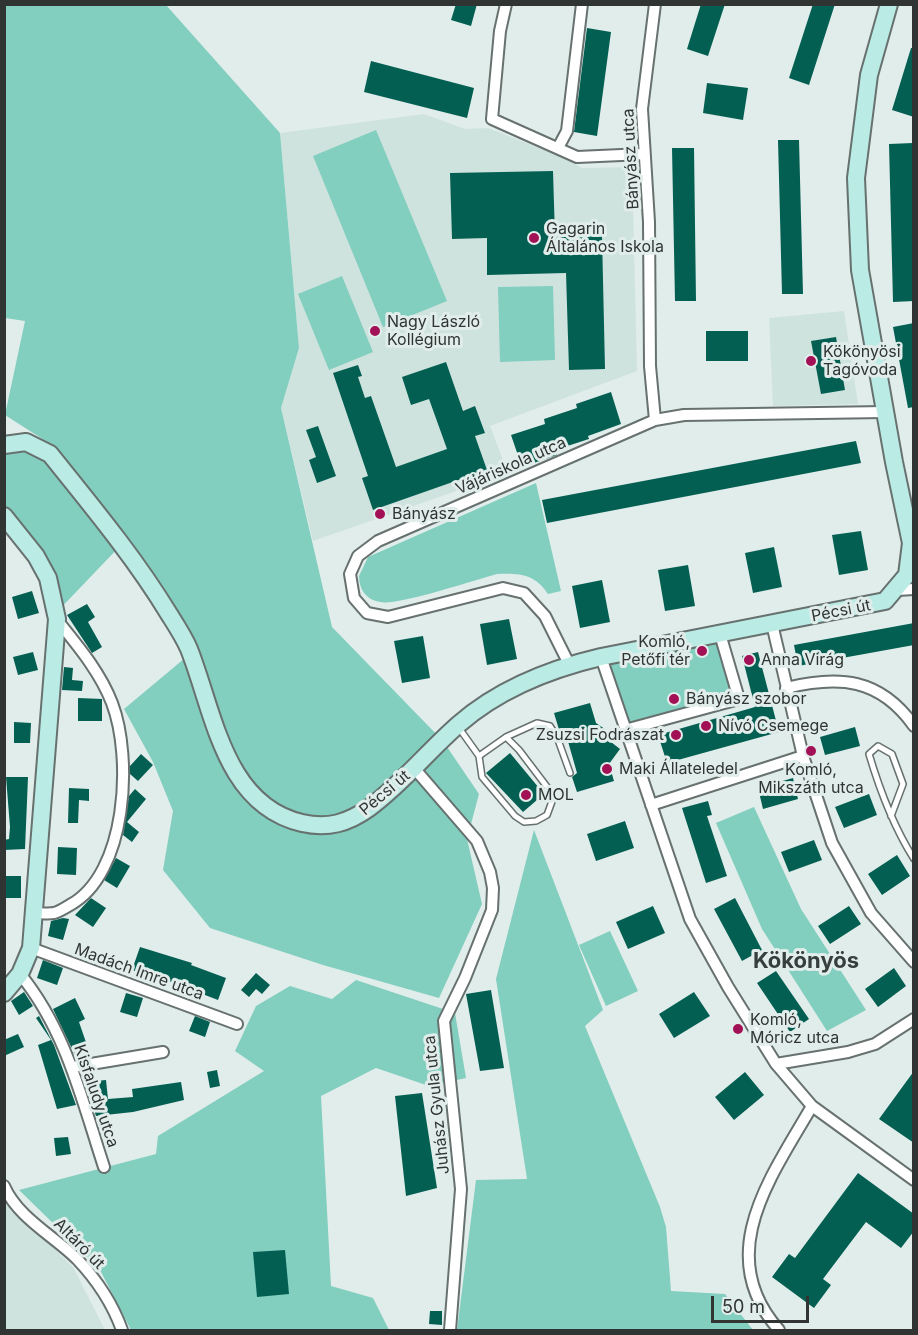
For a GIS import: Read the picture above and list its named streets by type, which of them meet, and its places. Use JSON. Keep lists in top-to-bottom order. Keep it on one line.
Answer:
{"streets":{"main road":["Pécsi út"],"street":["Bányász utca","Vájáriskola utca","Madách Imre utca","Kisfaludy utca","Juhász Gyula utca","Altáró út"]},"crossings":[["Bányász utca","Vájáriskola utca"],["Vájáriskola utca","Pécsi út"],["Pécsi út","Juhász Gyula utca"]],"districts":["Kökönyös"],"places":["Gagarin Általános Iskola","Nagy László Kollégium","Kökönyösi Tagóvoda","Bányász","Komló, Petőfi tér","Anna Virág","Bányász szobor","Nívó Csemege","Zsuzsi Fodrászat","Komló, Mikszáth utca","Maki Állateledel","MOL","Komló, Móricz utca"],"scale_bar":"50 m"}
